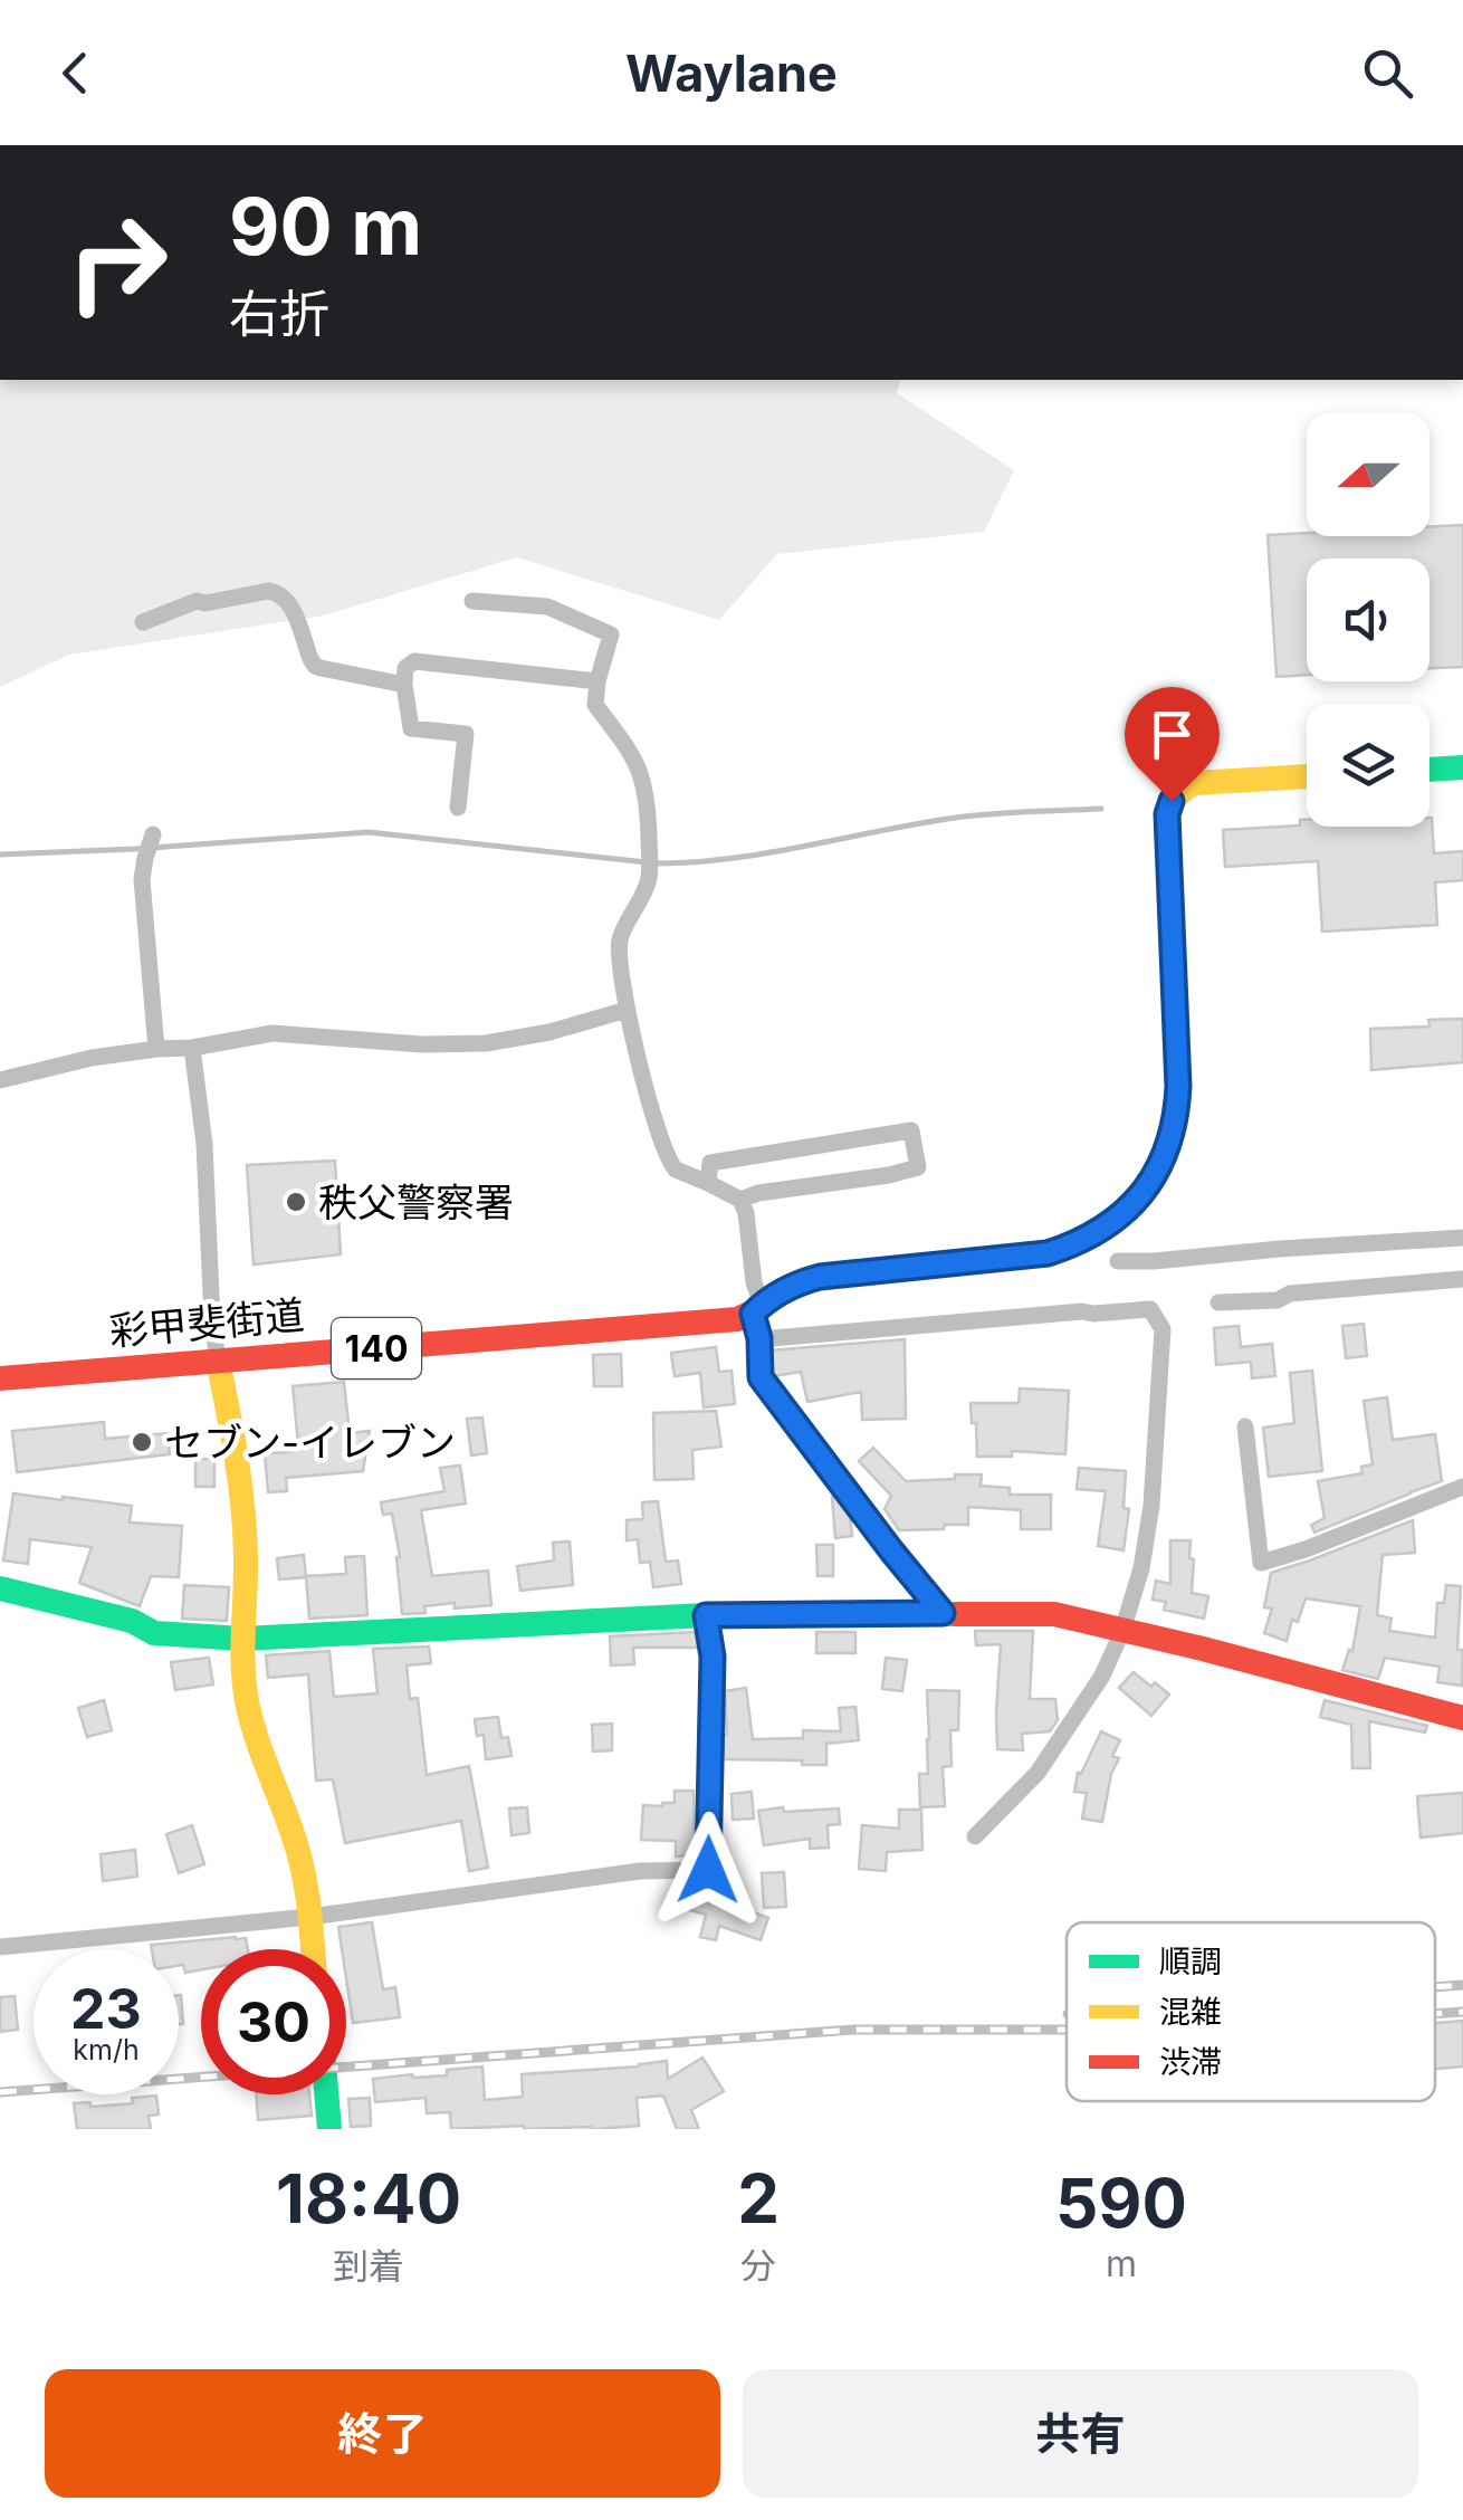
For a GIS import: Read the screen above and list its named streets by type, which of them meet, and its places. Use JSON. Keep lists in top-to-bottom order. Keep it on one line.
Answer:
{"streets":{"main road":["彩甲斐街道","140"]},"places":["秩父警察署","セブン-イレブン"],"legend":["順調","混雑","渋滞"],"north":"left","page":{"header":"Waylane","turn":["90 m","右折"],"speed":"23 km/h","limit":"30","eta":["18:40","到着","2","分","590","m"],"buttons":["終了","共有"]}}
